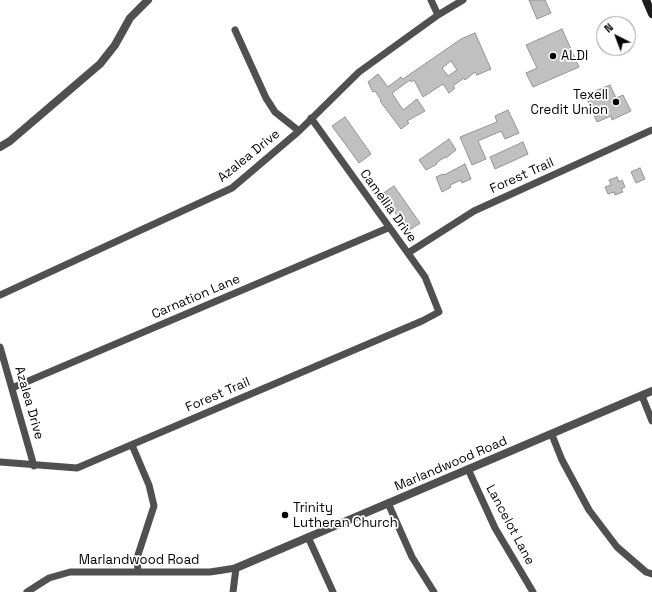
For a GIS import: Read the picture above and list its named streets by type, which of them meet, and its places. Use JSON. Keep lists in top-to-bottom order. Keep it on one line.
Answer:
{"streets":{"street":["Azalea Drive","Forest Trail","Camellia Drive","Carnation Lane","Marlandwood Road","Lancelot Lane"]},"crossings":[["Azalea Drive","Forest Trail"],["Azalea Drive","Camellia Drive"],["Azalea Drive","Carnation Lane"],["Forest Trail","Camellia Drive"],["Camellia Drive","Carnation Lane"],["Marlandwood Road","Lancelot Lane"]],"places":["ALDI","Texell Credit Union","Trinity Lutheran Church"],"north":"top left"}
